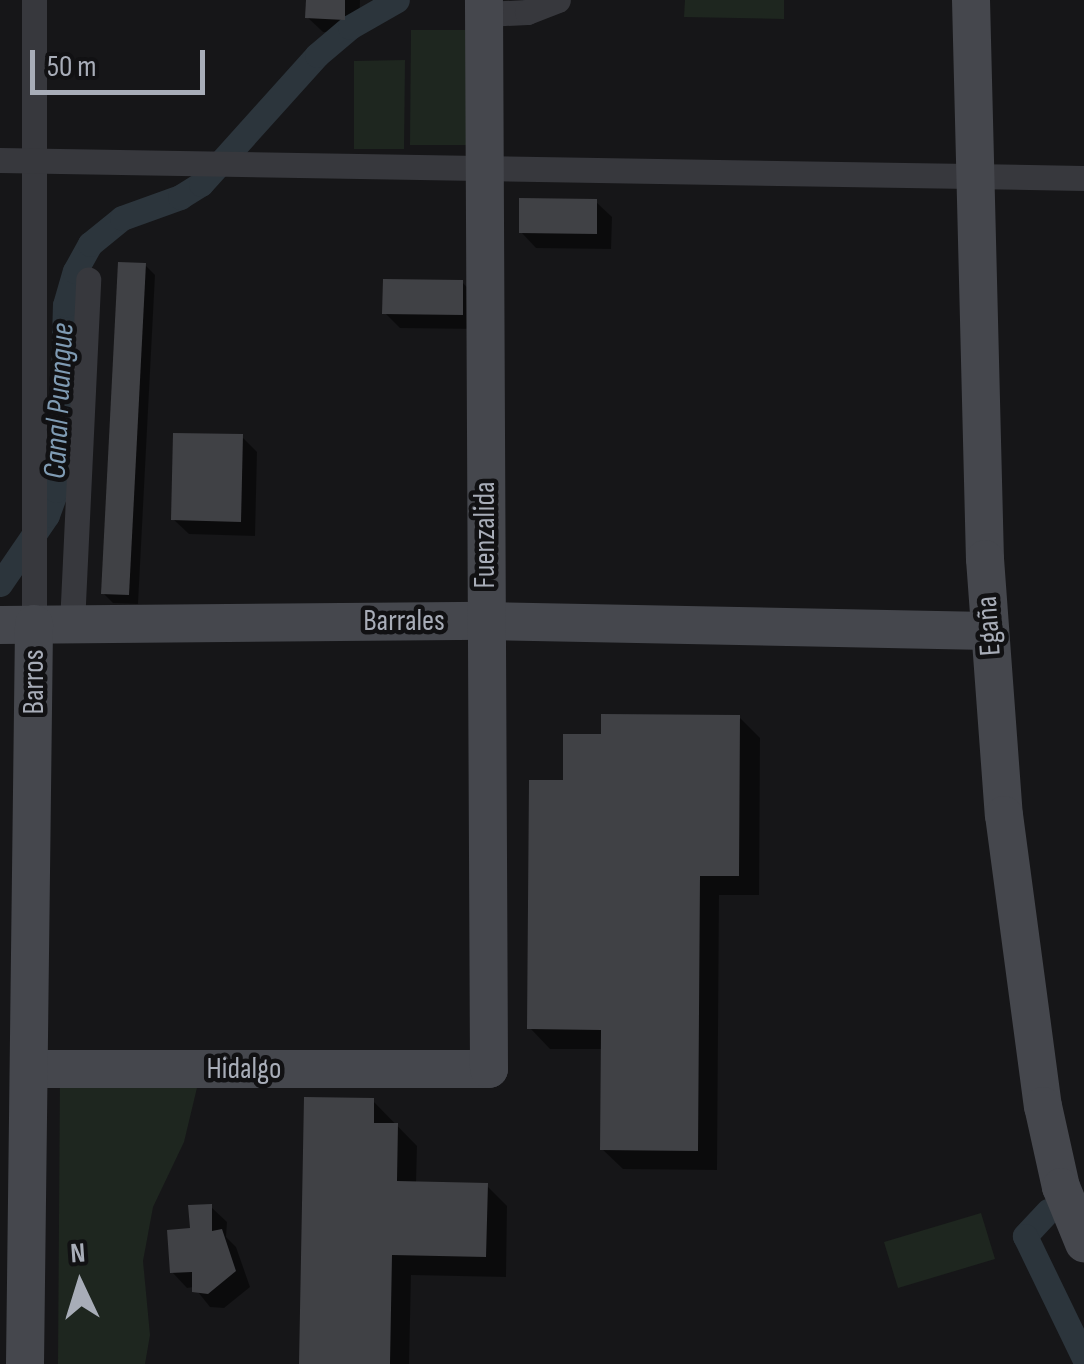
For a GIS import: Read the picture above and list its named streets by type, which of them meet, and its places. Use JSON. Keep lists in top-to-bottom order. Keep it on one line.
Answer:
{"streets":{"street":["Fuenzalida","Barrales","Egaña","Barros","Hidalgo"]},"crossings":[["Fuenzalida","Barrales"],["Fuenzalida","Hidalgo"],["Barrales","Egaña"],["Barrales","Barros"],["Barros","Hidalgo"]],"water":["Canal Puangue"],"scale_bar":"50 m","north":"top"}
